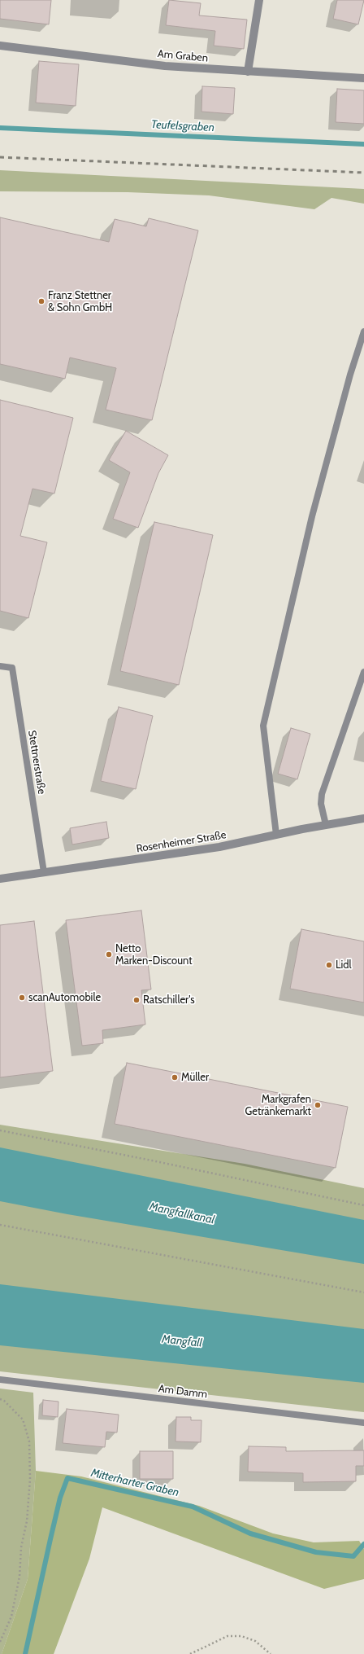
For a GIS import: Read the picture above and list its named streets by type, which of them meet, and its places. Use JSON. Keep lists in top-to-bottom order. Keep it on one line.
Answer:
{"streets":{"street":["Am Graben","Rosenheimer Straße"],"lane":["Stettnerstraße","Am Damm"]},"crossings":[["Stettnerstraße","Rosenheimer Straße"]],"water":["Teufelsgraben","Mangfallkanal","Mangfall","Mitterharter Graben"],"places":["Franz Stettner & Sohn GmbH","Netto Marken-Discount","Lidl","scanAutomobile","Ratschiller's","Müller","Markgrafen Getränkemarkt"]}
